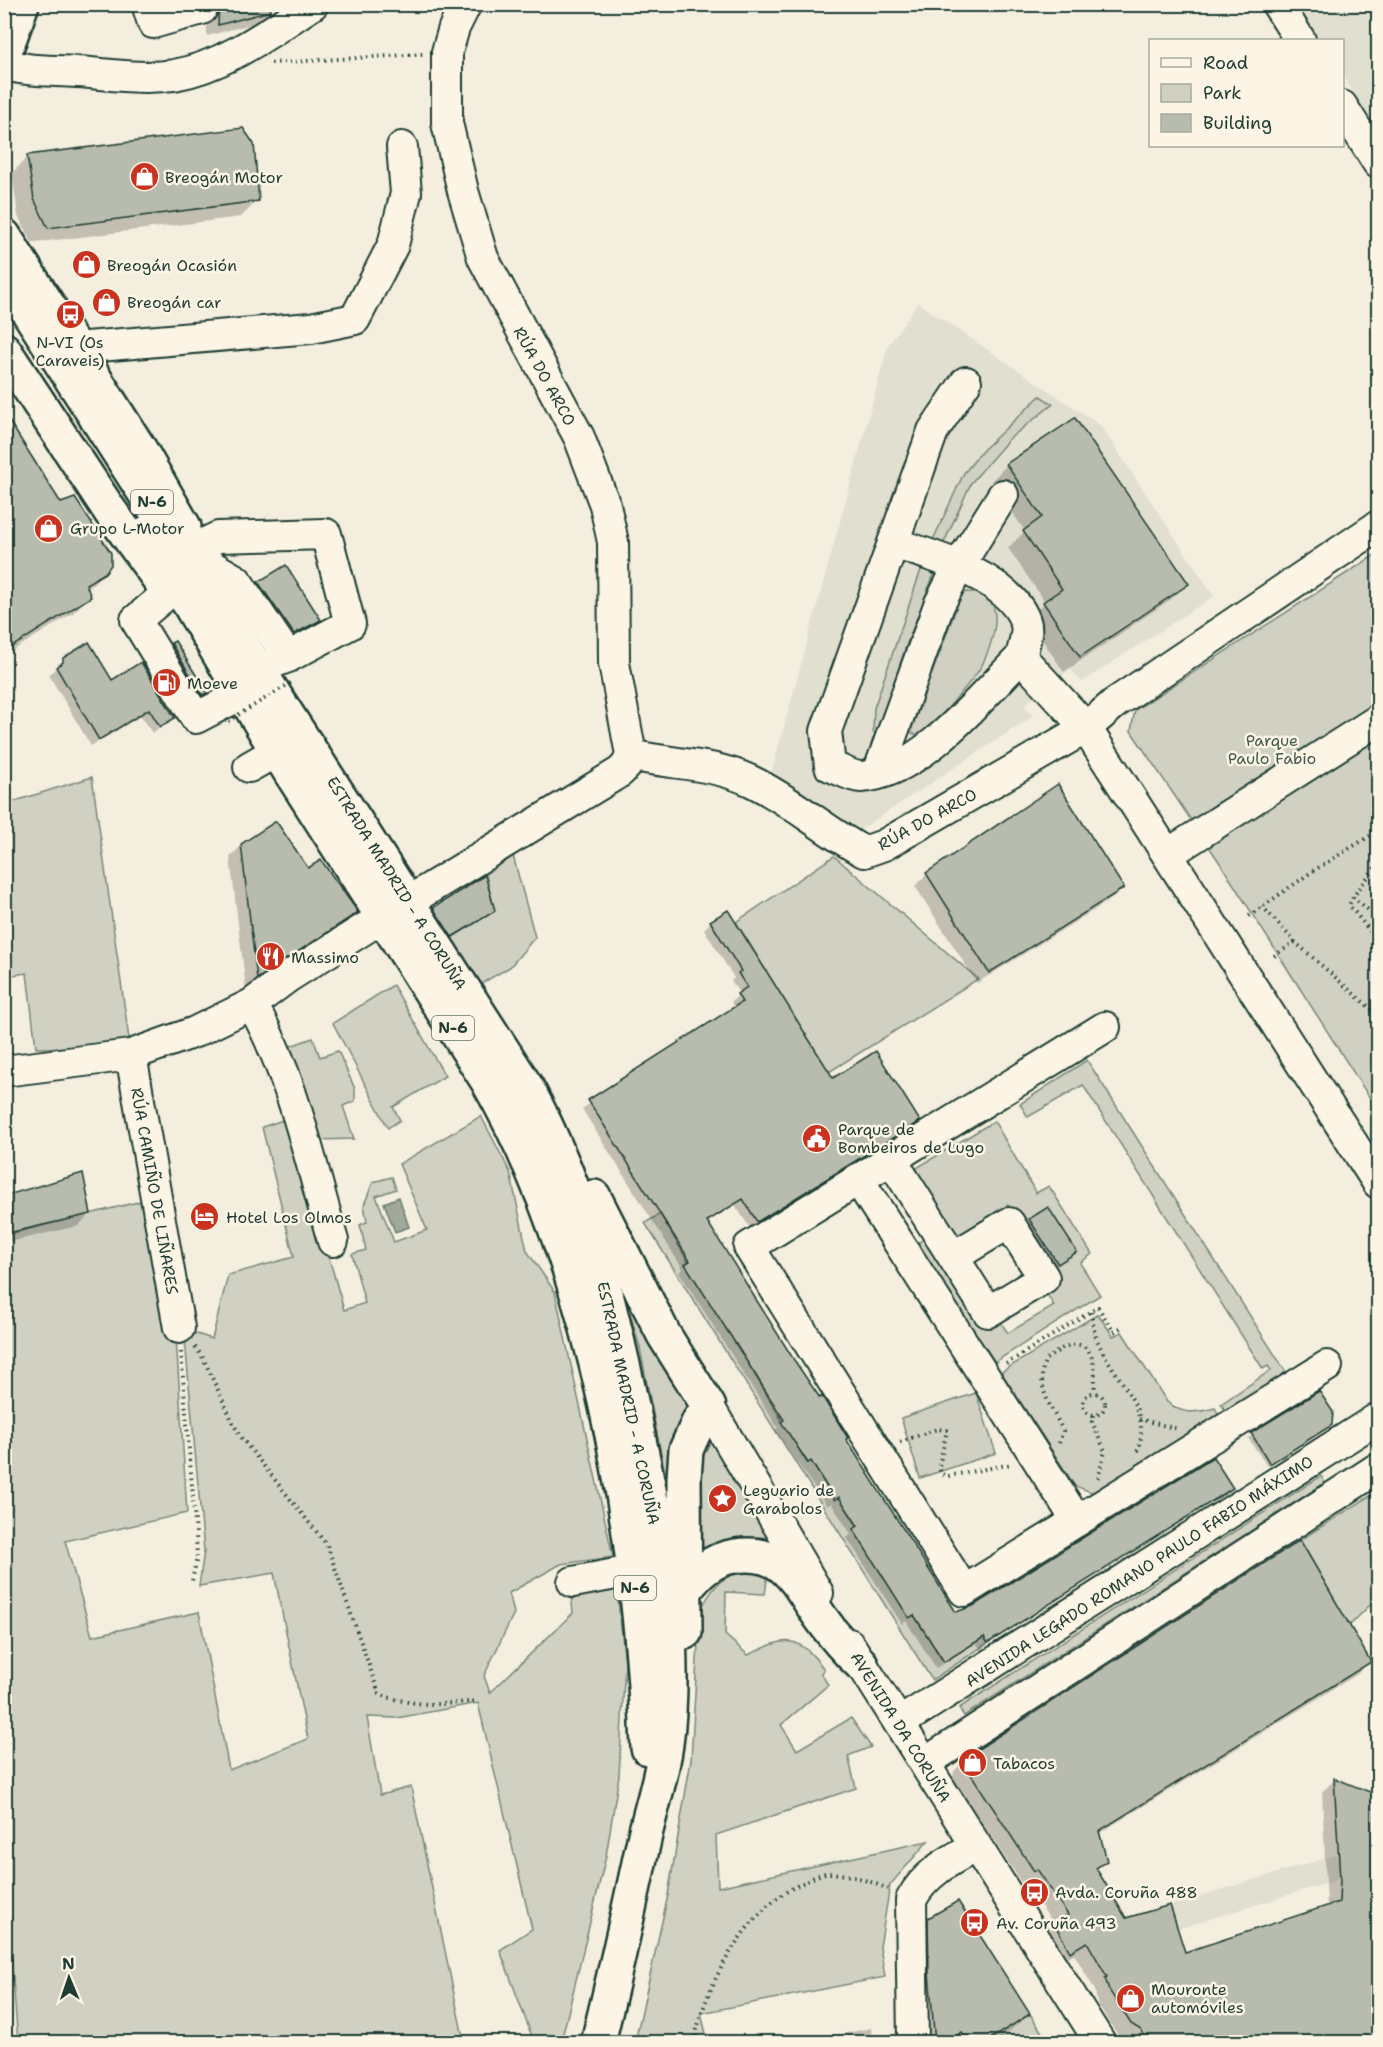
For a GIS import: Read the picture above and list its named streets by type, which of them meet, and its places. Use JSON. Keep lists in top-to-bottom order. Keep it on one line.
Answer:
{"streets":{"main road":["N-6","ESTRADA MADRID - A CORUÑA"],"street":["RÚA DO ARCO","RÚA CAMIÑO DE LIÑARES","AVENIDA LEGADO ROMANO PAULO FABIO MÁXIMO","AVENIDA DA CORUÑA"]},"crossings":[["N-6","ESTRADA MADRID - A CORUÑA"],["N-6","AVENIDA DA CORUÑA"],["AVENIDA LEGADO ROMANO PAULO FABIO MÁXIMO","AVENIDA DA CORUÑA"]],"parks":["Parque Paulo Fabio"],"places":{"shop":["Breogán Motor","Breogán Ocasión","Breogán car","Grupo L-Motor","Tabacos","Mouronte automóviles"],"bus stop":["N-VI (Os Caraveis)","Avda. Coruña 488","Av. Coruña 493"],"fuel station":["Moeve"],"restaurant":["Massimo"],"public building":["Parque de Bombeiros de Lugo"],"hotel":["Hotel Los Olmos"],"place":["Leguario de Garabolos"]},"legend":["Road","Park","Building"],"north":"top"}
